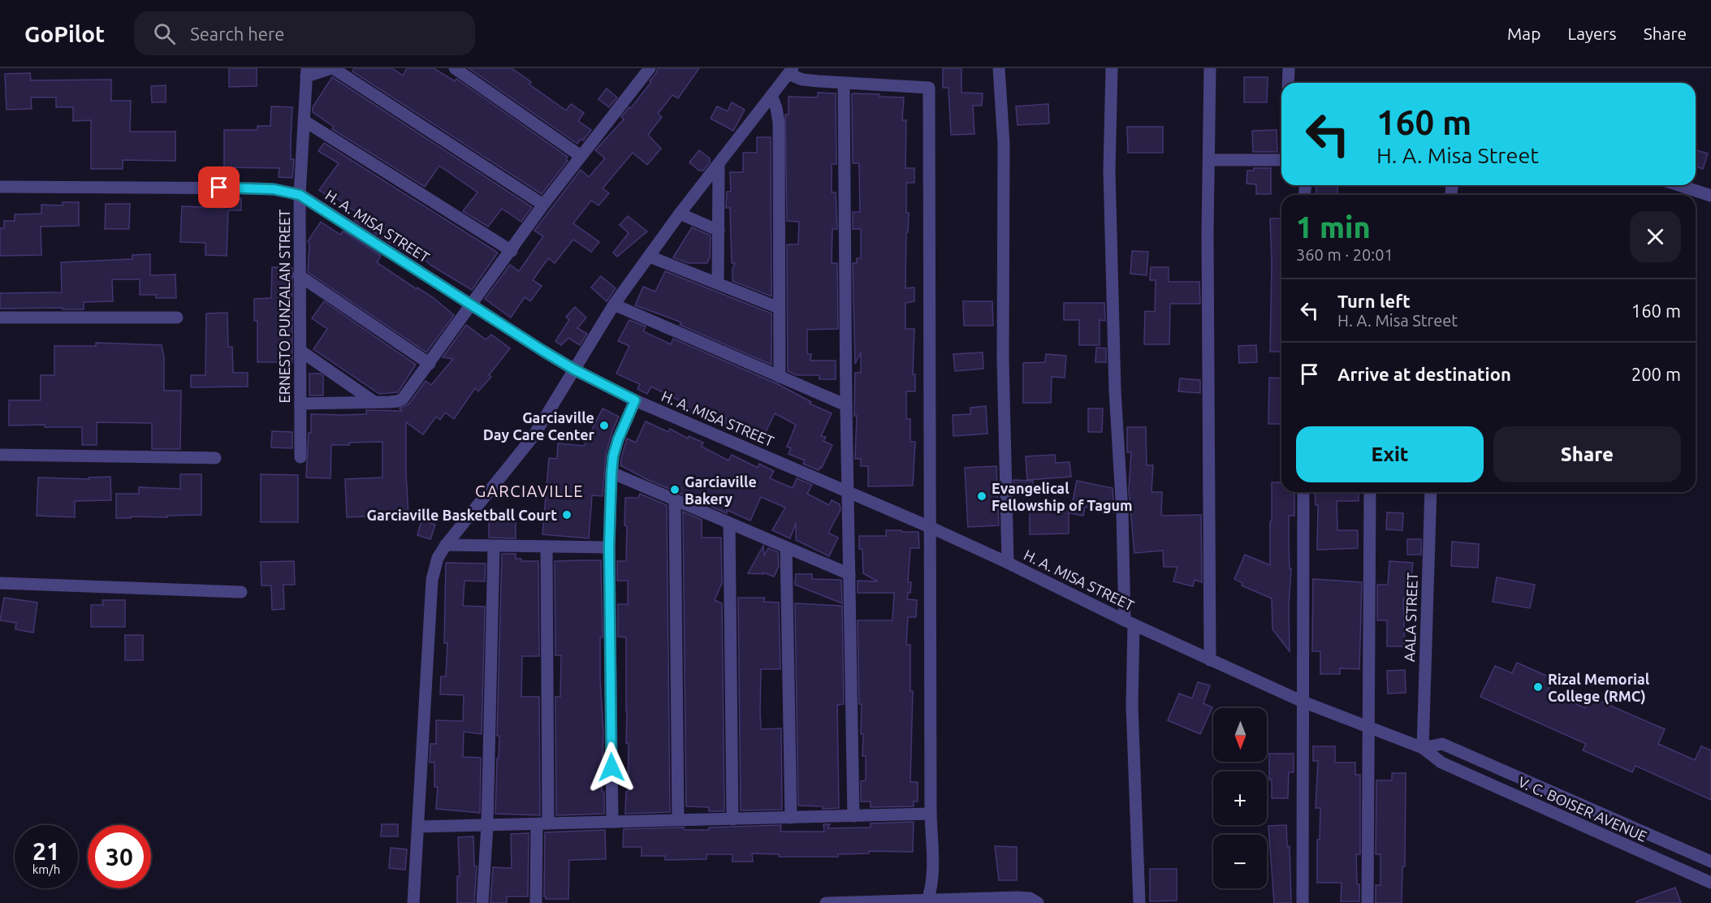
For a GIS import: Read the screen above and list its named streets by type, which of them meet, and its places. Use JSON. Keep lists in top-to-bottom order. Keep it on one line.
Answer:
{"streets":{"street":["H. A. MISA STREET","ERNESTO PUNZALAN STREET","AALA STREET","V. C. BOISER AVENUE"]},"crossings":[["H. A. MISA STREET","ERNESTO PUNZALAN STREET"],["H. A. MISA STREET","AALA STREET"],["H. A. MISA STREET","V. C. BOISER AVENUE"],["AALA STREET","V. C. BOISER AVENUE"]],"districts":["GARCIAVILLE"],"places":["Garciaville Day Care Center","Garciaville Bakery","Evangelical Fellowship of Tagum","Garciaville Basketball Court","Rizal Memorial College (RMC)"],"north":"bottom","page":{"header":"GoPilot","search":"Search here","nav":["Map","Layers","Share"],"turn":["160 m","H. A. Misa Street"],"heading":["1 min","360 m · 20:01"],"list":[{"name":"Turn left","note":"H. A. Misa Street","value":"160 m"},{"name":"Arrive at destination","value":"200 m"}],"buttons":["Exit","Share"],"map_buttons":["+","−"],"speed":"21 km/h","limit":"30"}}
